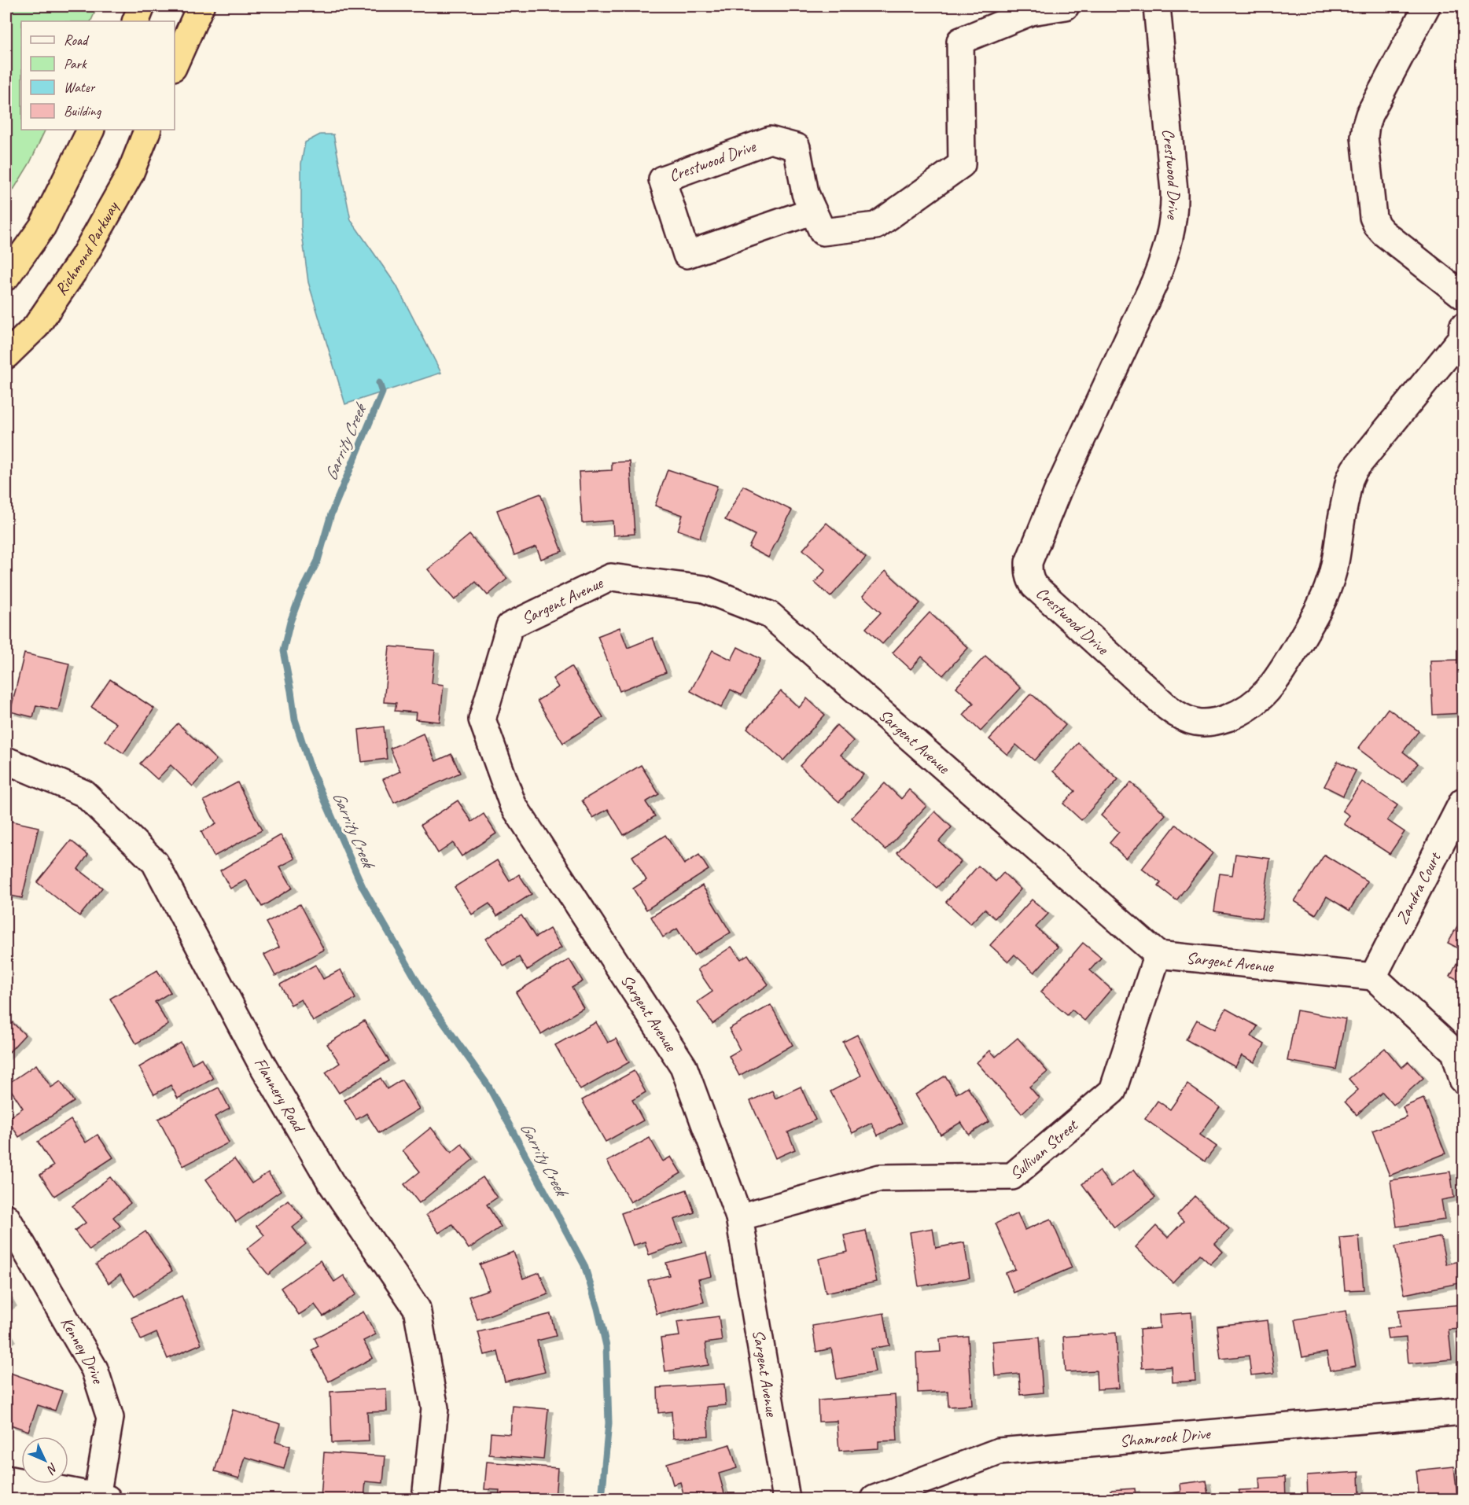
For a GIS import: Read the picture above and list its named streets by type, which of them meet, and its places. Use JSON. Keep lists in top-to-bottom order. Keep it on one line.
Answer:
{"streets":{"highway":["Richmond Parkway"],"street":["Crestwood Drive","Sargent Avenue","Zandra Court","Flannery Road","Sullivan Street","Kenney Drive","Shamrock Drive"]},"crossings":[["Sargent Avenue","Zandra Court"],["Sargent Avenue","Sullivan Street"]],"water":["Garrity Creek"],"legend":["Road","Park","Water","Building"],"north":"bottom right"}
